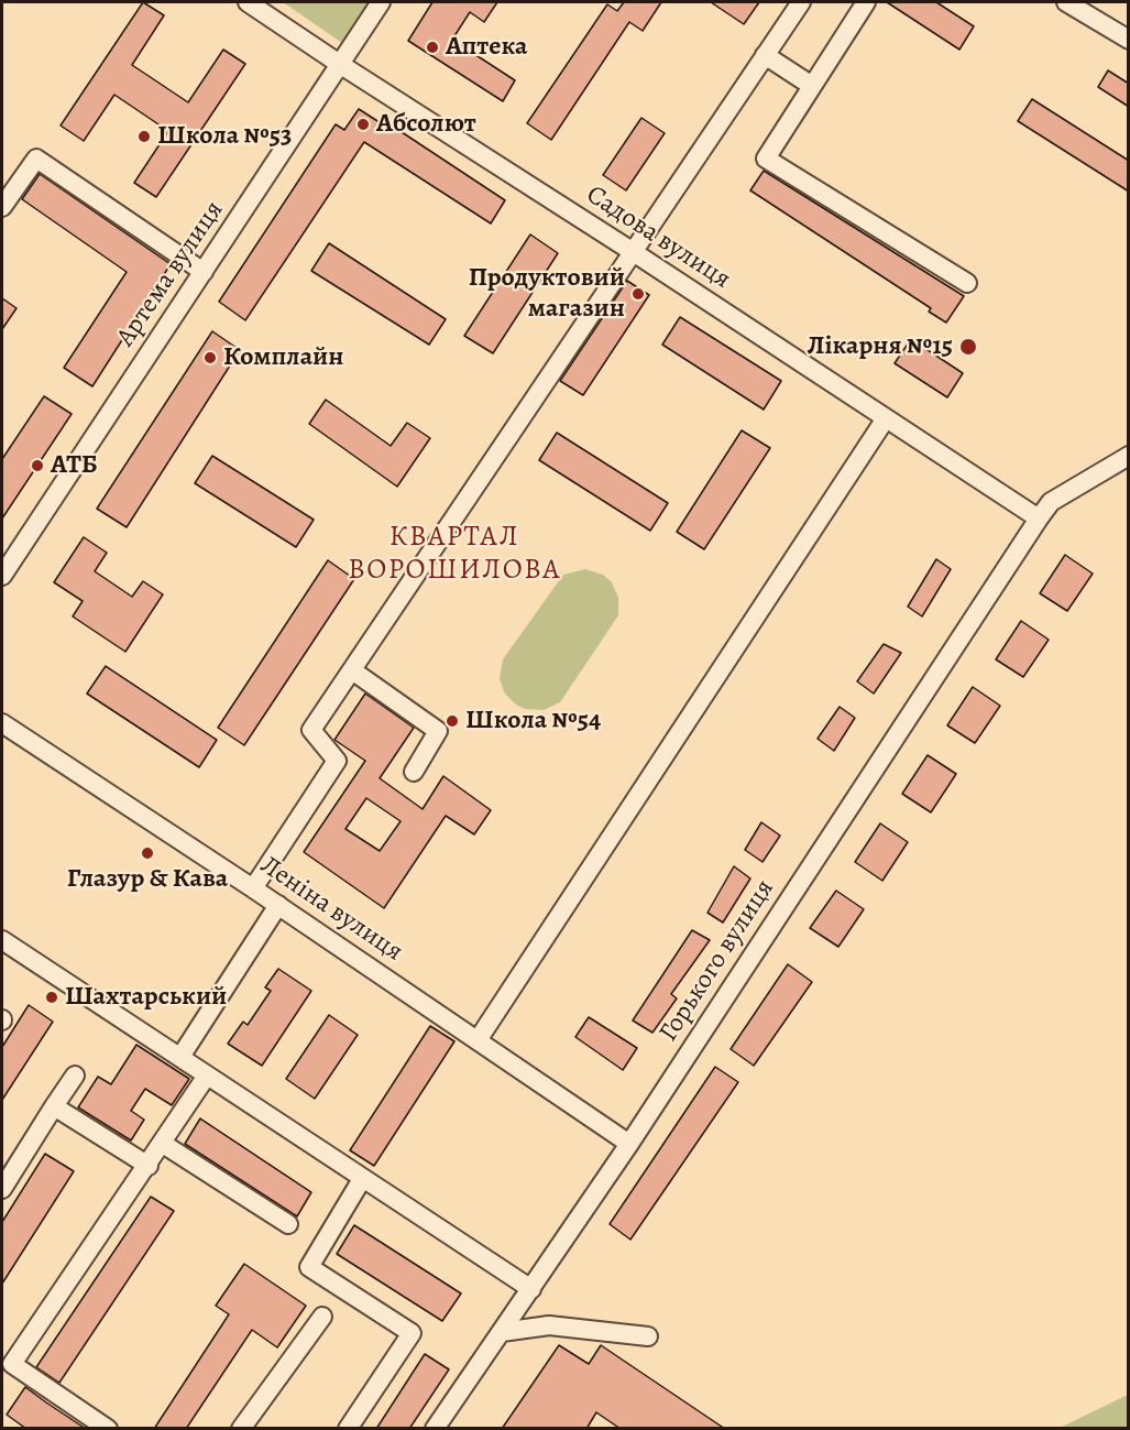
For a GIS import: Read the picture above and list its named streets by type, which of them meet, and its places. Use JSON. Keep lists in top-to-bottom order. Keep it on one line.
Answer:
{"streets":{"street":["Садова вулиця","Артема вулиця","Леніна вулиця","Горького вулиця"]},"crossings":[["Садова вулиця","Артема вулиця"],["Садова вулиця","Горького вулиця"],["Леніна вулиця","Горького вулиця"]],"districts":["КВАРТАЛ ВОРОШИЛОВА"],"places":["Аптека","Абсолют","Школа №53","Продуктовий магазин","Лікарня №15","Комплайн","АТБ","Школа №54","Глазур & Кава","Шахтарський"]}
